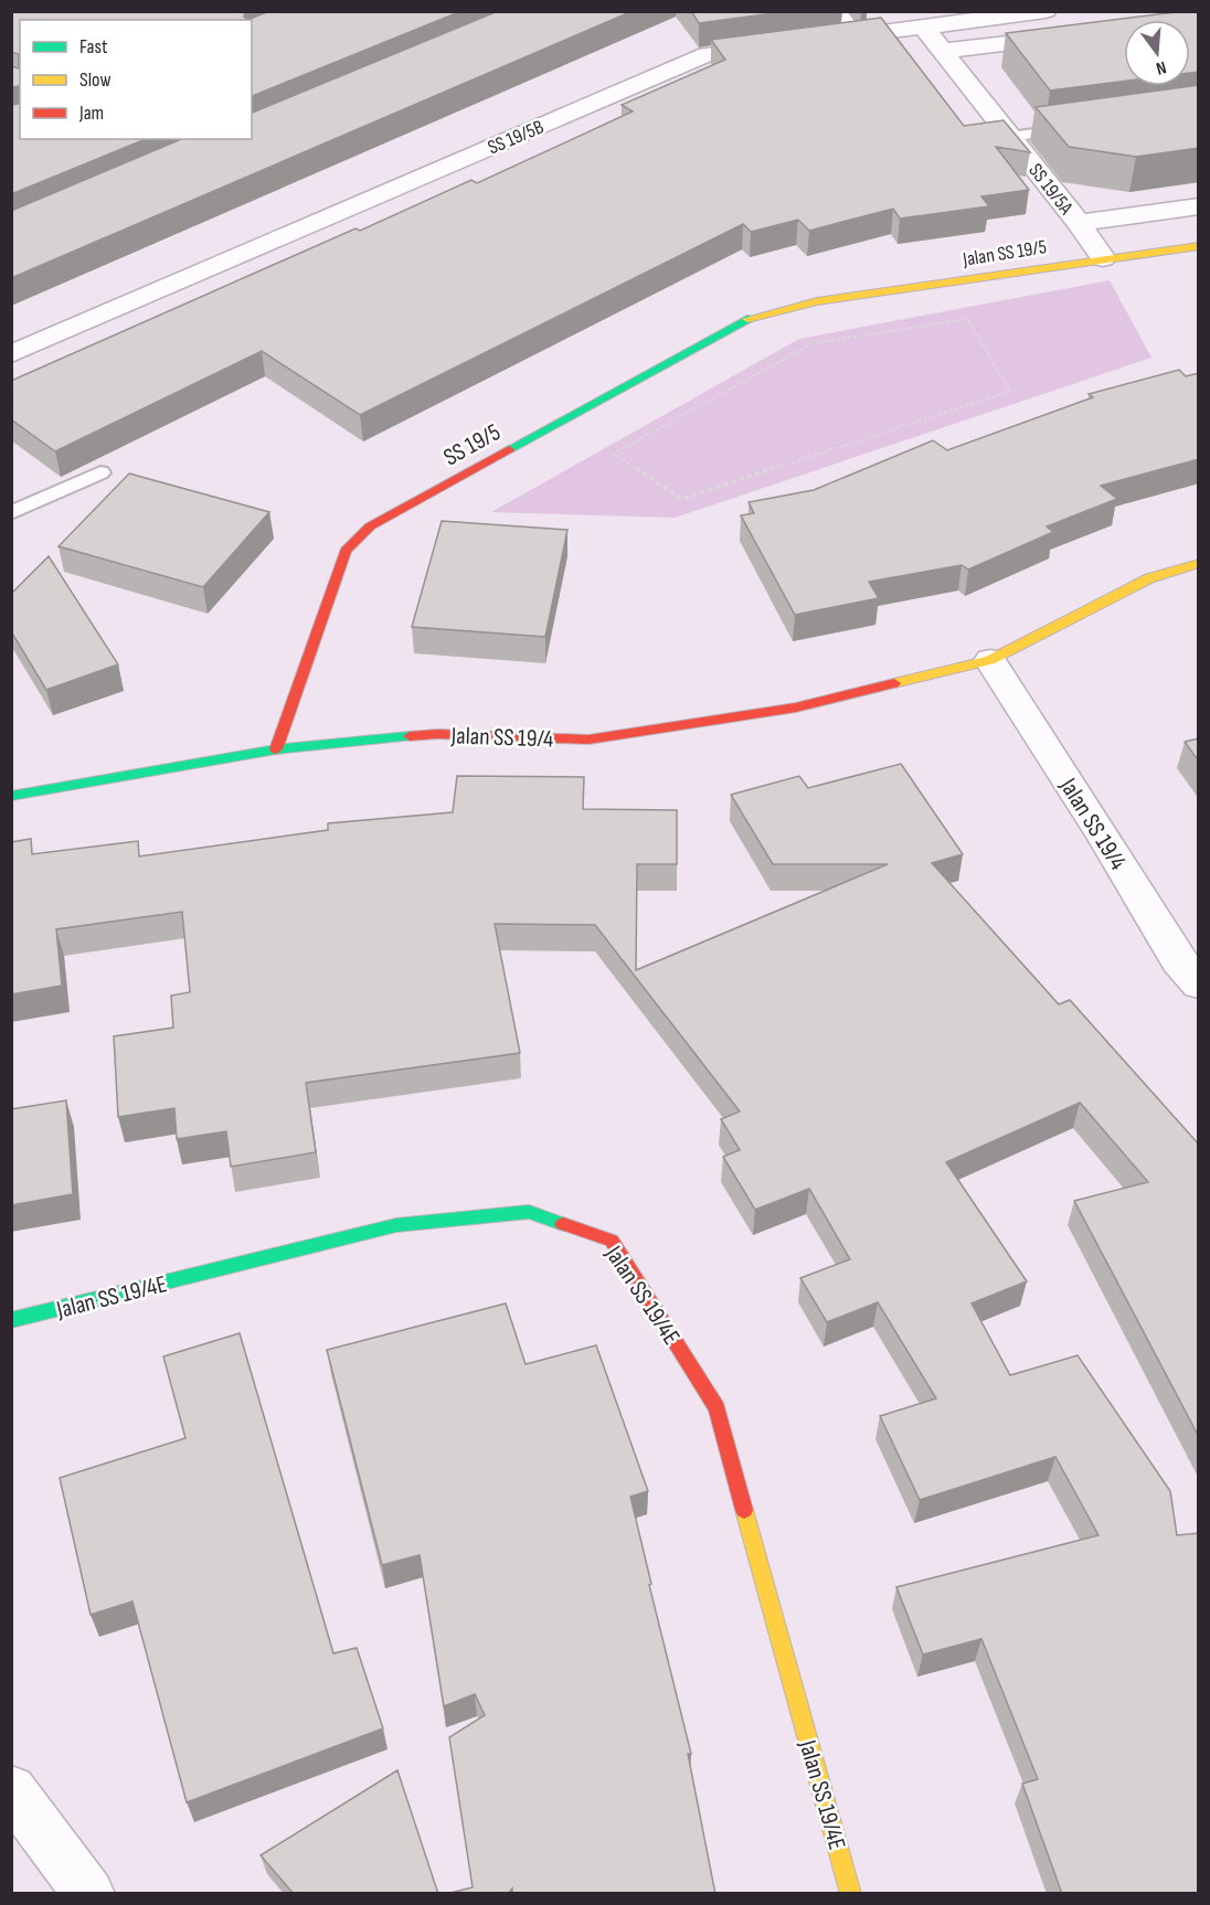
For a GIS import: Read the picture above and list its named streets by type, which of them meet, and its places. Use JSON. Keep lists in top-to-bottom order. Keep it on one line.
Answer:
{"streets":{"street":["SS 19/5B","SS 19/5A","Jalan SS 19/5","SS 19/5","Jalan SS 19/4","Jalan SS 19/4E"]},"crossings":[["SS 19/5A","Jalan SS 19/5"],["Jalan SS 19/5","SS 19/5"],["SS 19/5","Jalan SS 19/4"]],"legend":["Fast","Slow","Jam"],"north":"bottom"}
